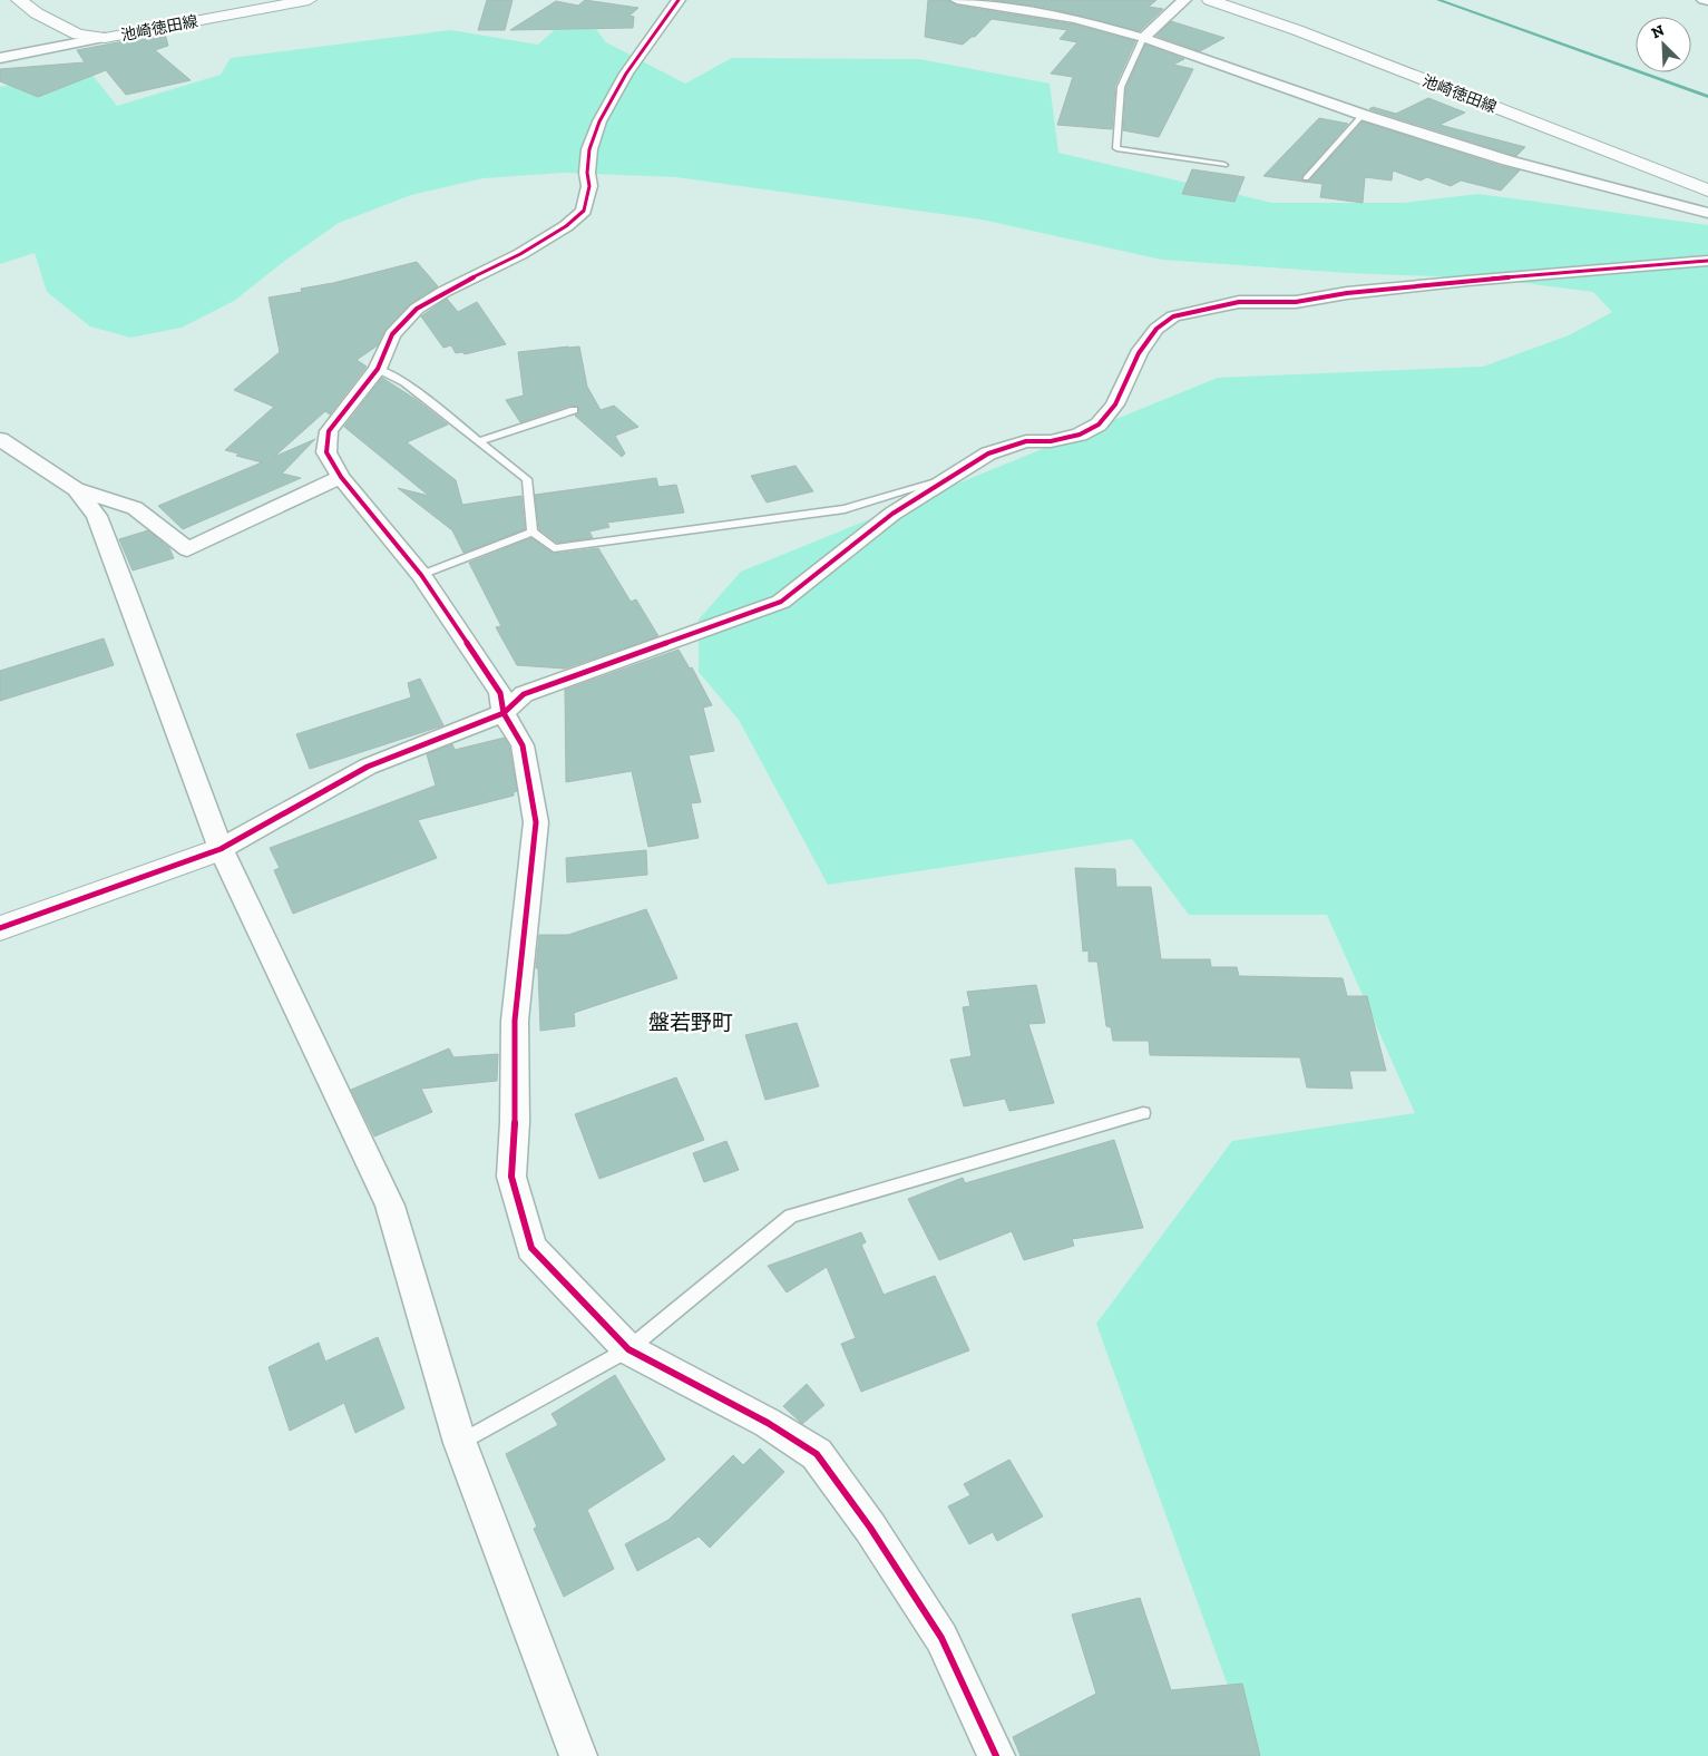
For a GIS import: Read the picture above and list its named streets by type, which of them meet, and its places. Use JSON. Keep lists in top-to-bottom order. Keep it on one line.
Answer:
{"streets":{"main road":["池崎徳田線"]},"districts":["盤若野町"],"north":"top left"}
